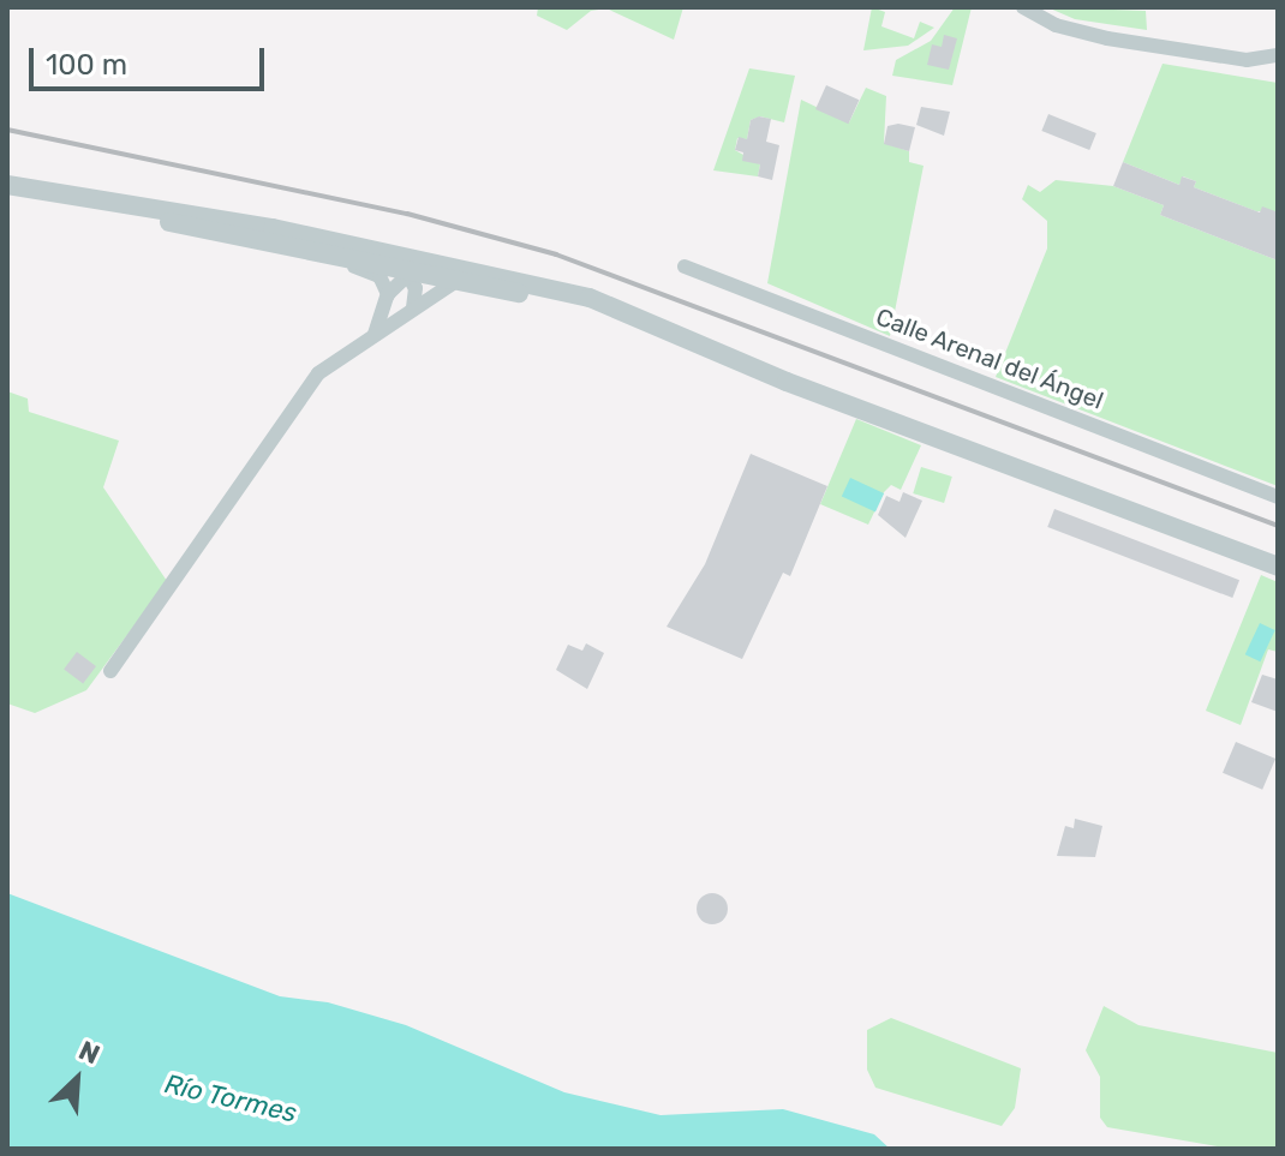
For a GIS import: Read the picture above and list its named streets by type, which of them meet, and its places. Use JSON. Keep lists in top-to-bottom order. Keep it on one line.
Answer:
{"streets":{"street":["Calle Arenal del Ángel"]},"water":["Río Tormes"],"scale_bar":"100 m","north":"top right"}
